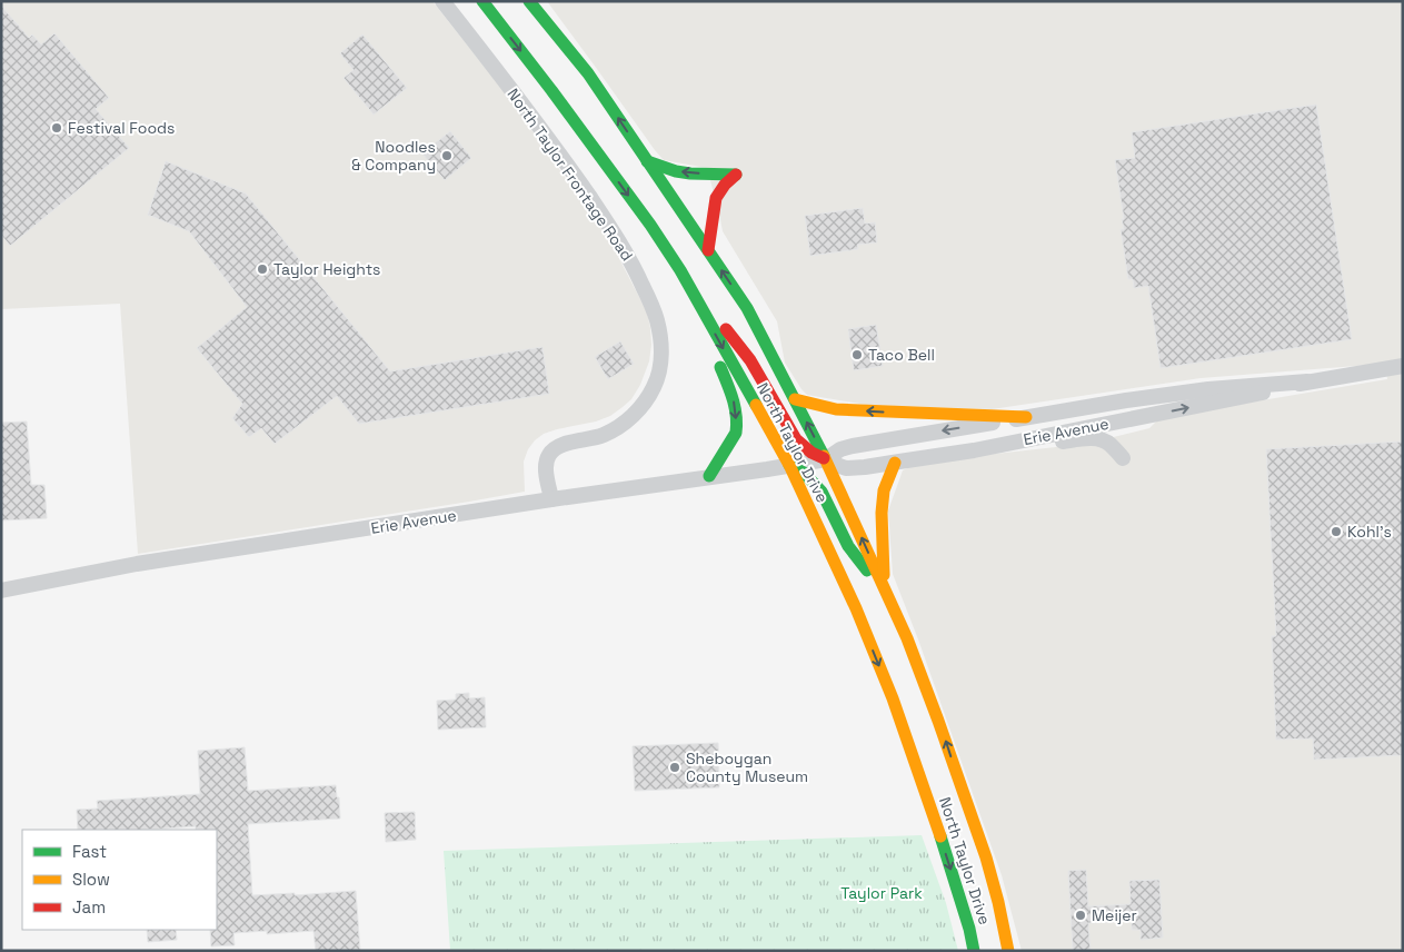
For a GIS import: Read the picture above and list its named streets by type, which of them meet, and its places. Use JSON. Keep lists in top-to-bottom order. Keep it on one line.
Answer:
{"streets":{"main road":["North Taylor Drive"],"street":["North Taylor Frontage Road","Erie Avenue"]},"crossings":[["North Taylor Frontage Road","Erie Avenue"],["Erie Avenue","North Taylor Drive"]],"parks":["Taylor Park"],"places":["Festival Foods","Noodles & Company","Taylor Heights","Taco Bell","Kohl's","Sheboygan County Museum","Meijer"],"legend":["Fast","Slow","Jam"]}
